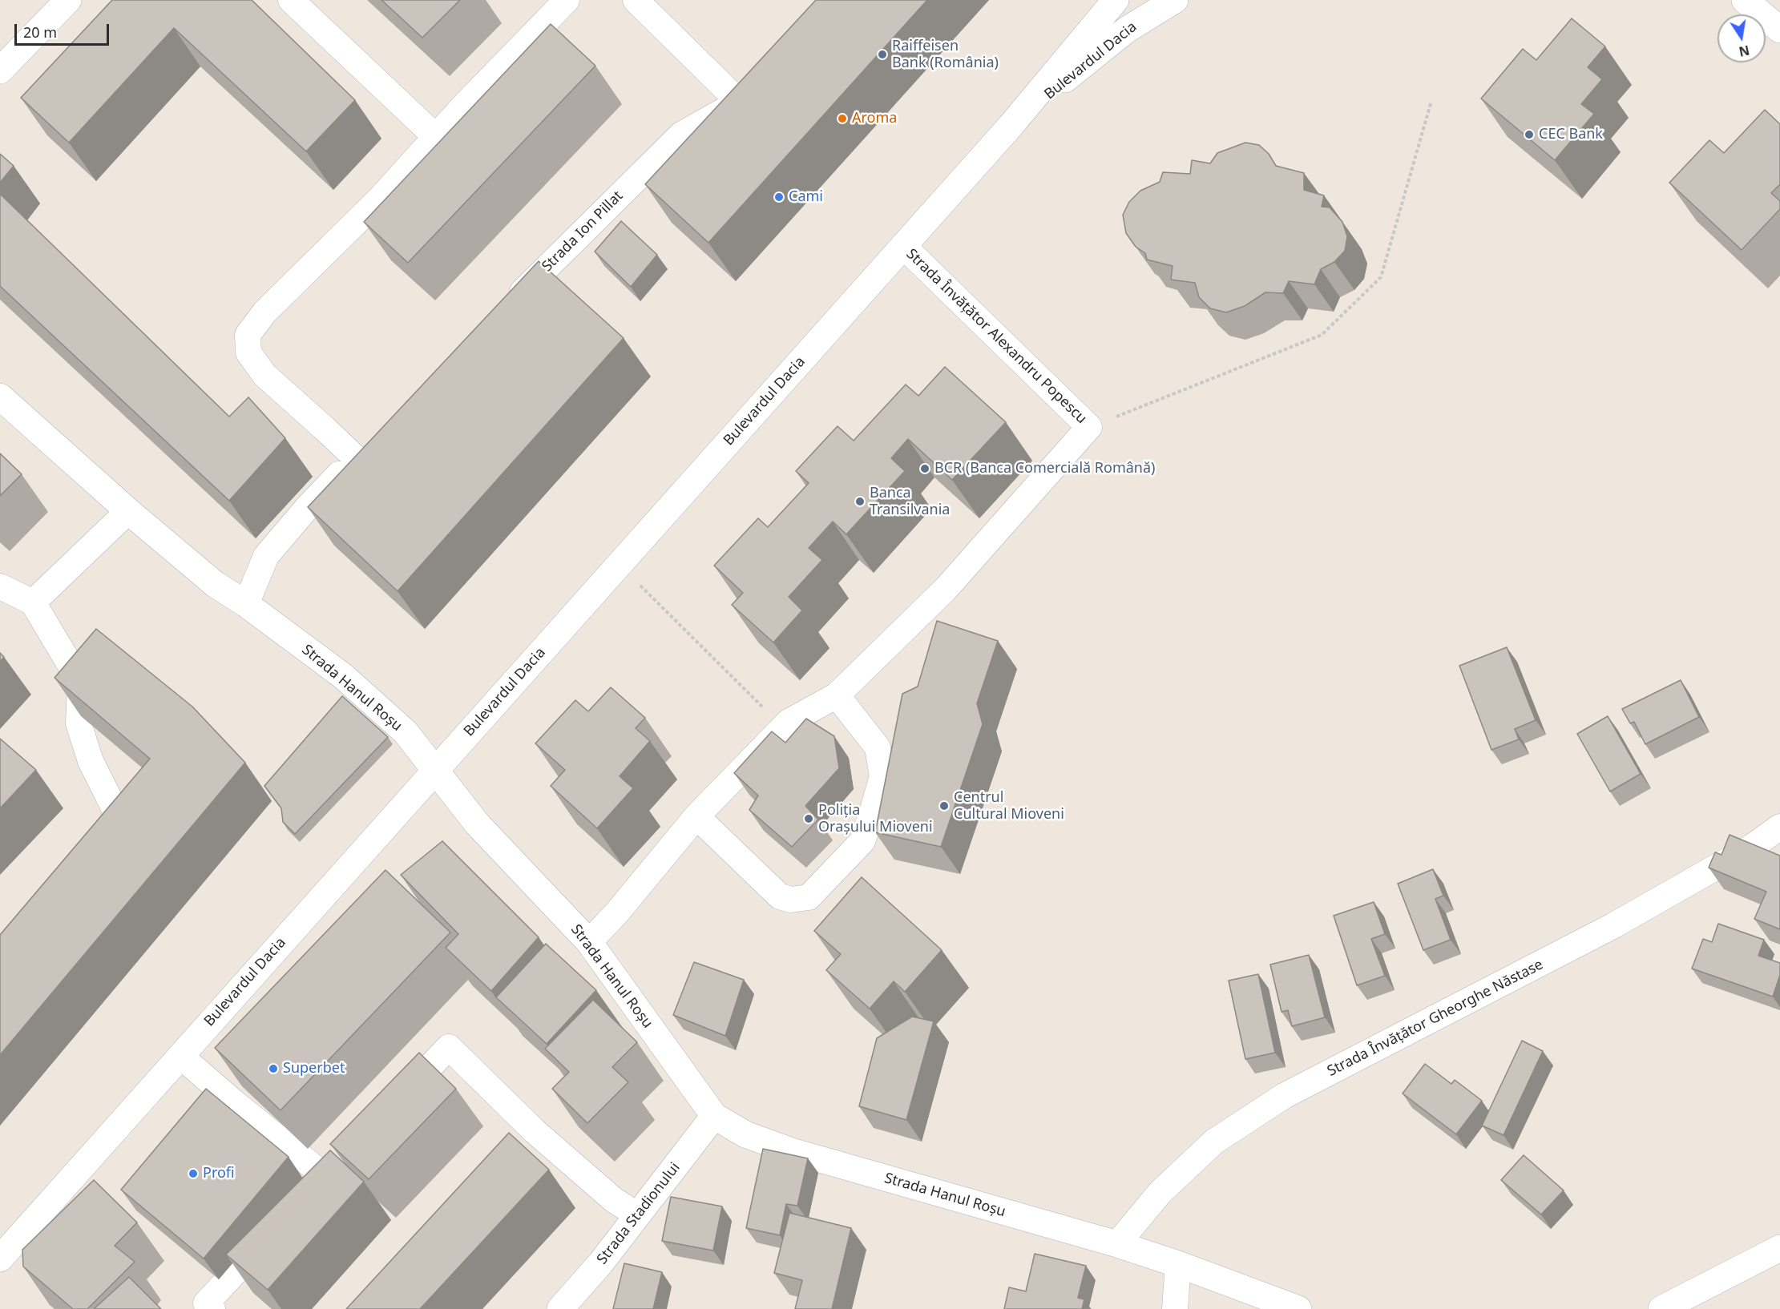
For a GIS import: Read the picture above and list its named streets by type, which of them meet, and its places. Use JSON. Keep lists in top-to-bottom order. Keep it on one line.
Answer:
{"streets":{"street":["Bulevardul Dacia","Strada Ion Pillat","Strada Învățător Alexandru Popescu","Strada Hanul Roșu","Strada Învățător Gheorghe Năstase","Strada Stadionului"]},"crossings":[["Bulevardul Dacia","Strada Învățător Alexandru Popescu"],["Bulevardul Dacia","Strada Hanul Roșu"],["Strada Învățător Alexandru Popescu","Strada Hanul Roșu"],["Strada Hanul Roșu","Strada Învățător Gheorghe Năstase"],["Strada Hanul Roșu","Strada Stadionului"]],"places":["Raiffeisen Bank (România)","Aroma","CEC Bank","Cami","BCR (Banca Comercială Română)","Banca Transilvania","Centrul Cultural Mioveni","Poliția Orașului Mioveni","Superbet","Profi"],"scale_bar":"20 m","north":"bottom"}
